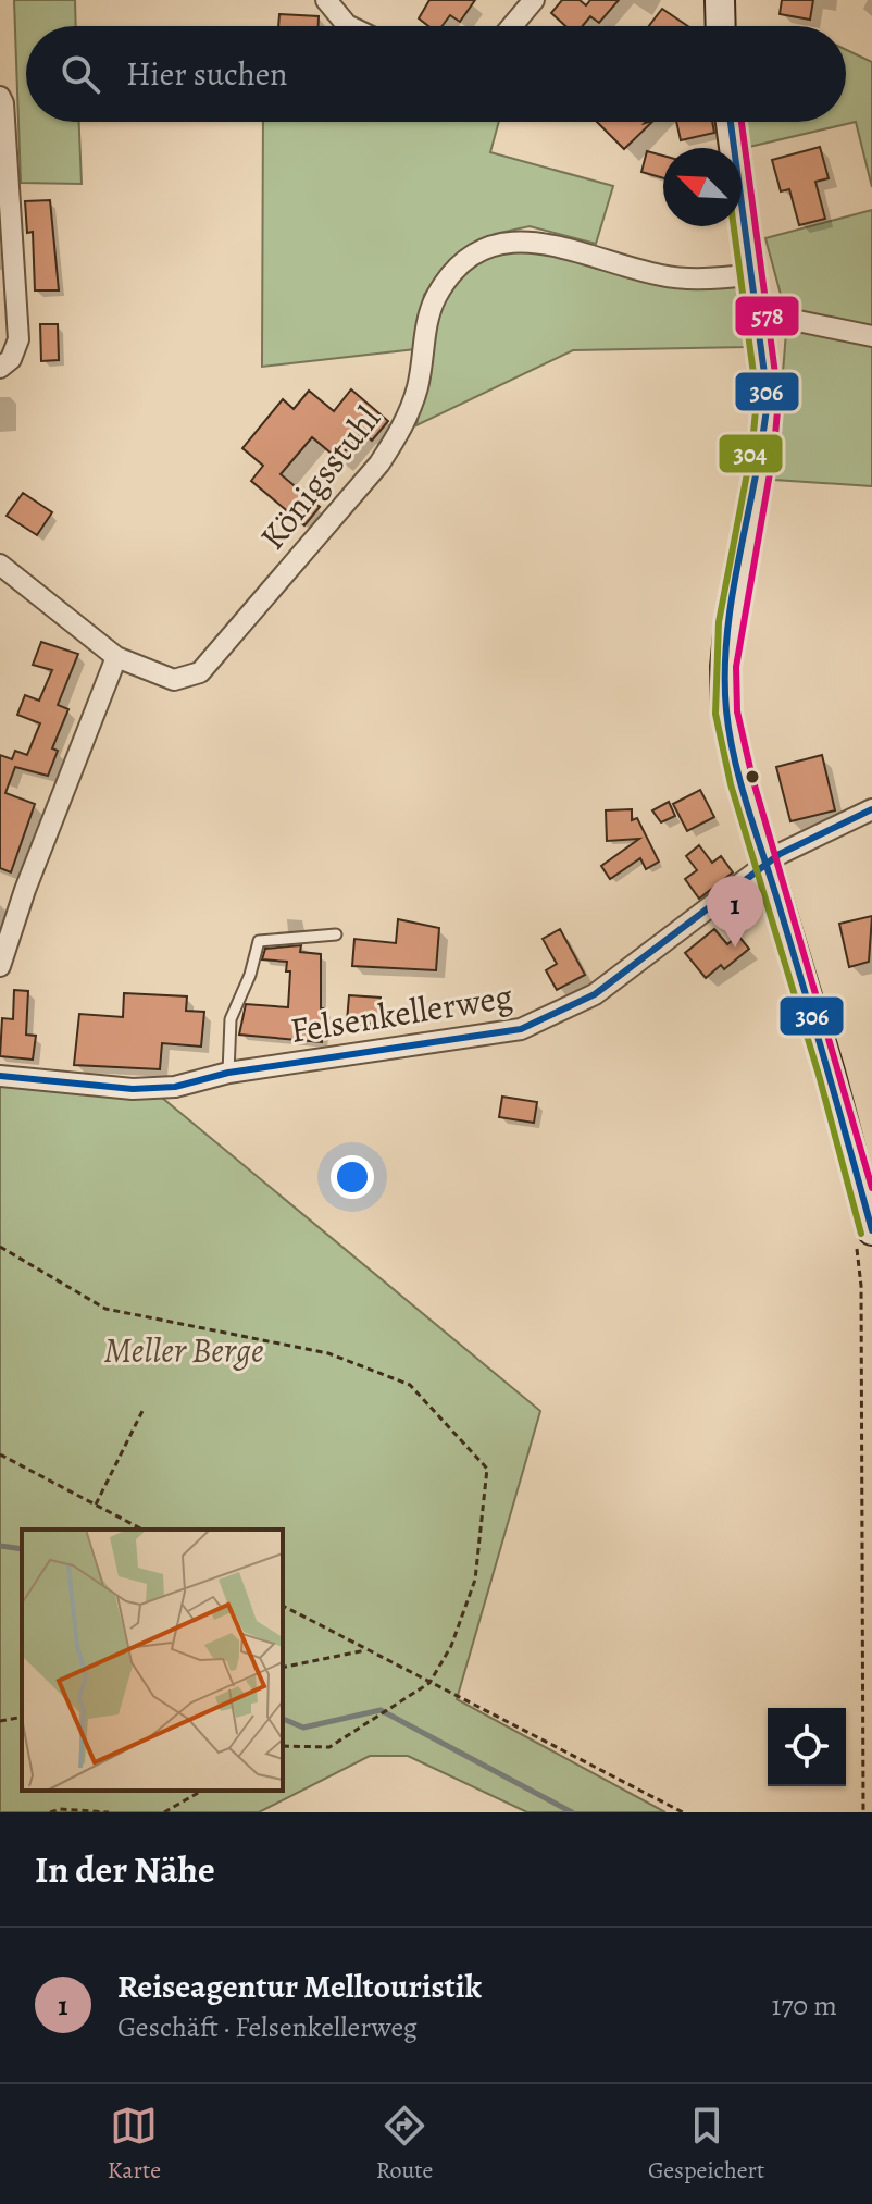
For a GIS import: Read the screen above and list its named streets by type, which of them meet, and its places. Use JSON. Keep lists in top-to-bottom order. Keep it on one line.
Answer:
{"streets":{"street":["Königsstuhl","Felsenkellerweg"]},"parks":["Meller Berge"],"lines":["transit line 306","transit line 578","transit line 304"],"north":"top left","page":{"search":"Hier suchen","pins":"1","heading":"In der Nähe","list":[{"mark":"1","name":"Reiseagentur Melltouristik","note":"Geschäft · Felsenkellerweg","value":"170 m"}],"nav":["Karte","Route","Gespeichert"]}}
